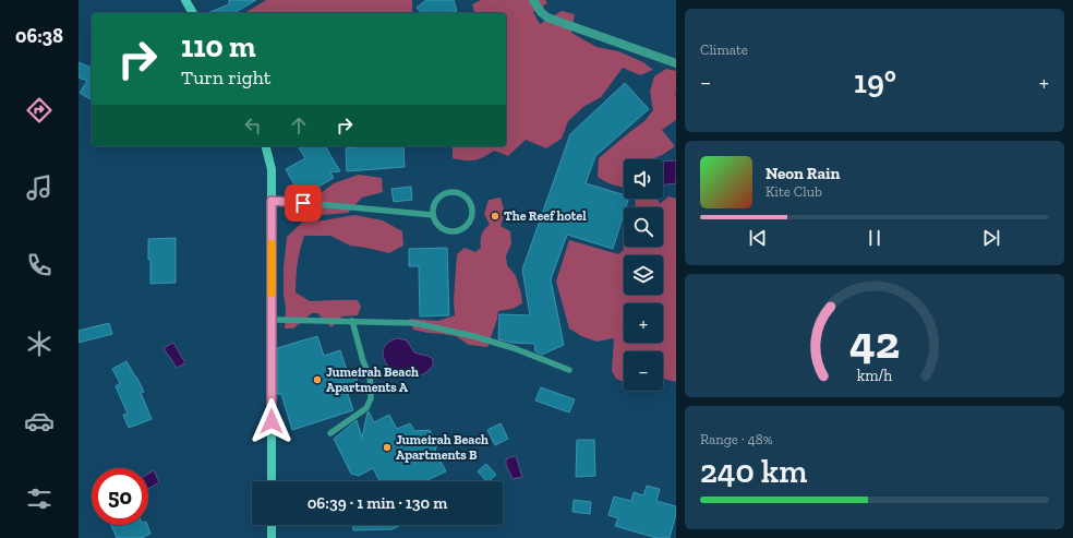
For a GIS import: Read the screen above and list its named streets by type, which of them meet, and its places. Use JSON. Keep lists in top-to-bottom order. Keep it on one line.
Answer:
{"places":["The Reef hotel","Jumeirah Beach Apartments A","Jumeirah Beach Apartments B"],"page":{"tabs":"06:38","tile":["Climate",["Range · 48%","240 km"]],"turn":["110 m","Turn right"],"heat":["−","19°","+"],"song":["Neon Rain","Kite Club"],"map_buttons":["+","−"],"limit":"50","trip":"06:39 · 1 min · 130 m","gauge":["42","km/h"]}}
